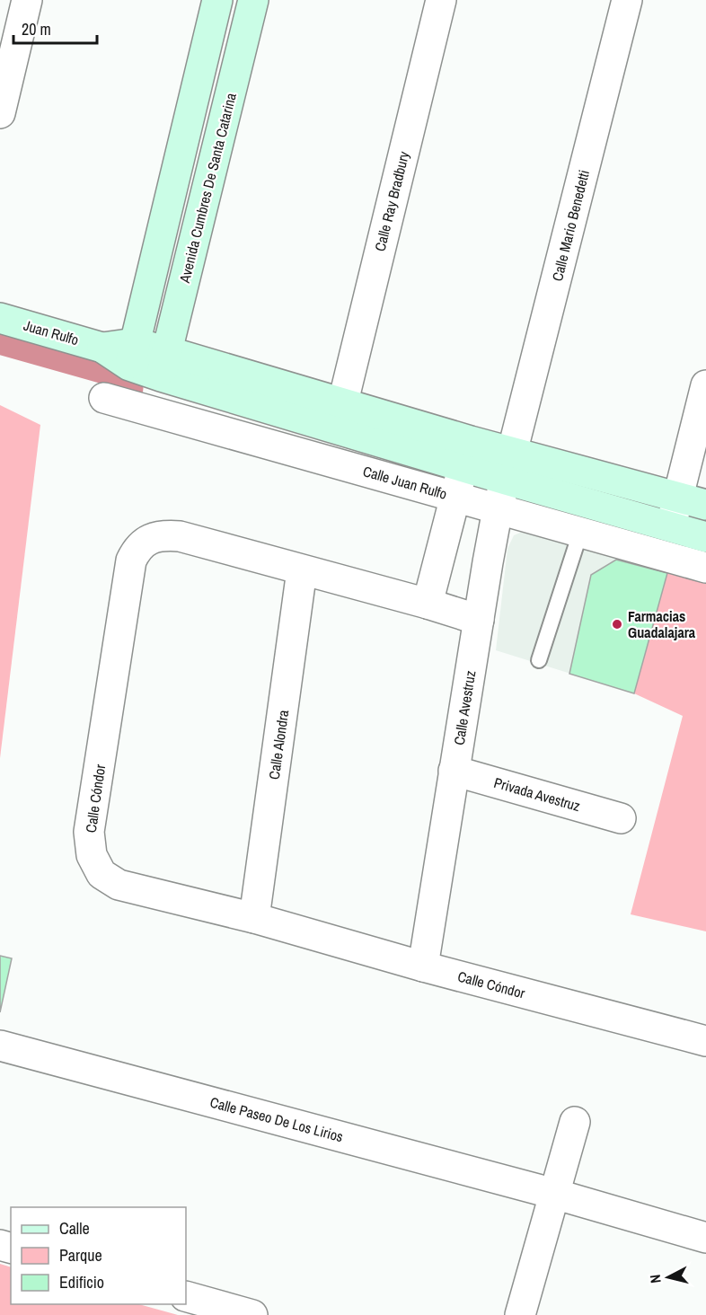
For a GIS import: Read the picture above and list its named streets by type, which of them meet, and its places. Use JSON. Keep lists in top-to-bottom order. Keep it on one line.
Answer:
{"streets":{"street":["Avenida Cumbres De Santa Catarina","Calle Ray Bradbury","Calle Mario Benedetti","Juan Rulfo","Calle Juan Rulfo","Calle Avestruz","Calle Alondra","Privada Avestruz","Calle Cóndor","Calle Paseo De Los Lirios"]},"crossings":[["Calle Mario Benedetti","Calle Avestruz"],["Calle Juan Rulfo","Calle Avestruz"],["Calle Avestruz","Privada Avestruz"],["Calle Avestruz","Calle Cóndor"],["Calle Alondra","Calle Cóndor"]],"places":["Farmacias Guadalajara"],"legend":["Calle","Parque","Edificio"],"scale_bar":"20 m","north":"left"}
